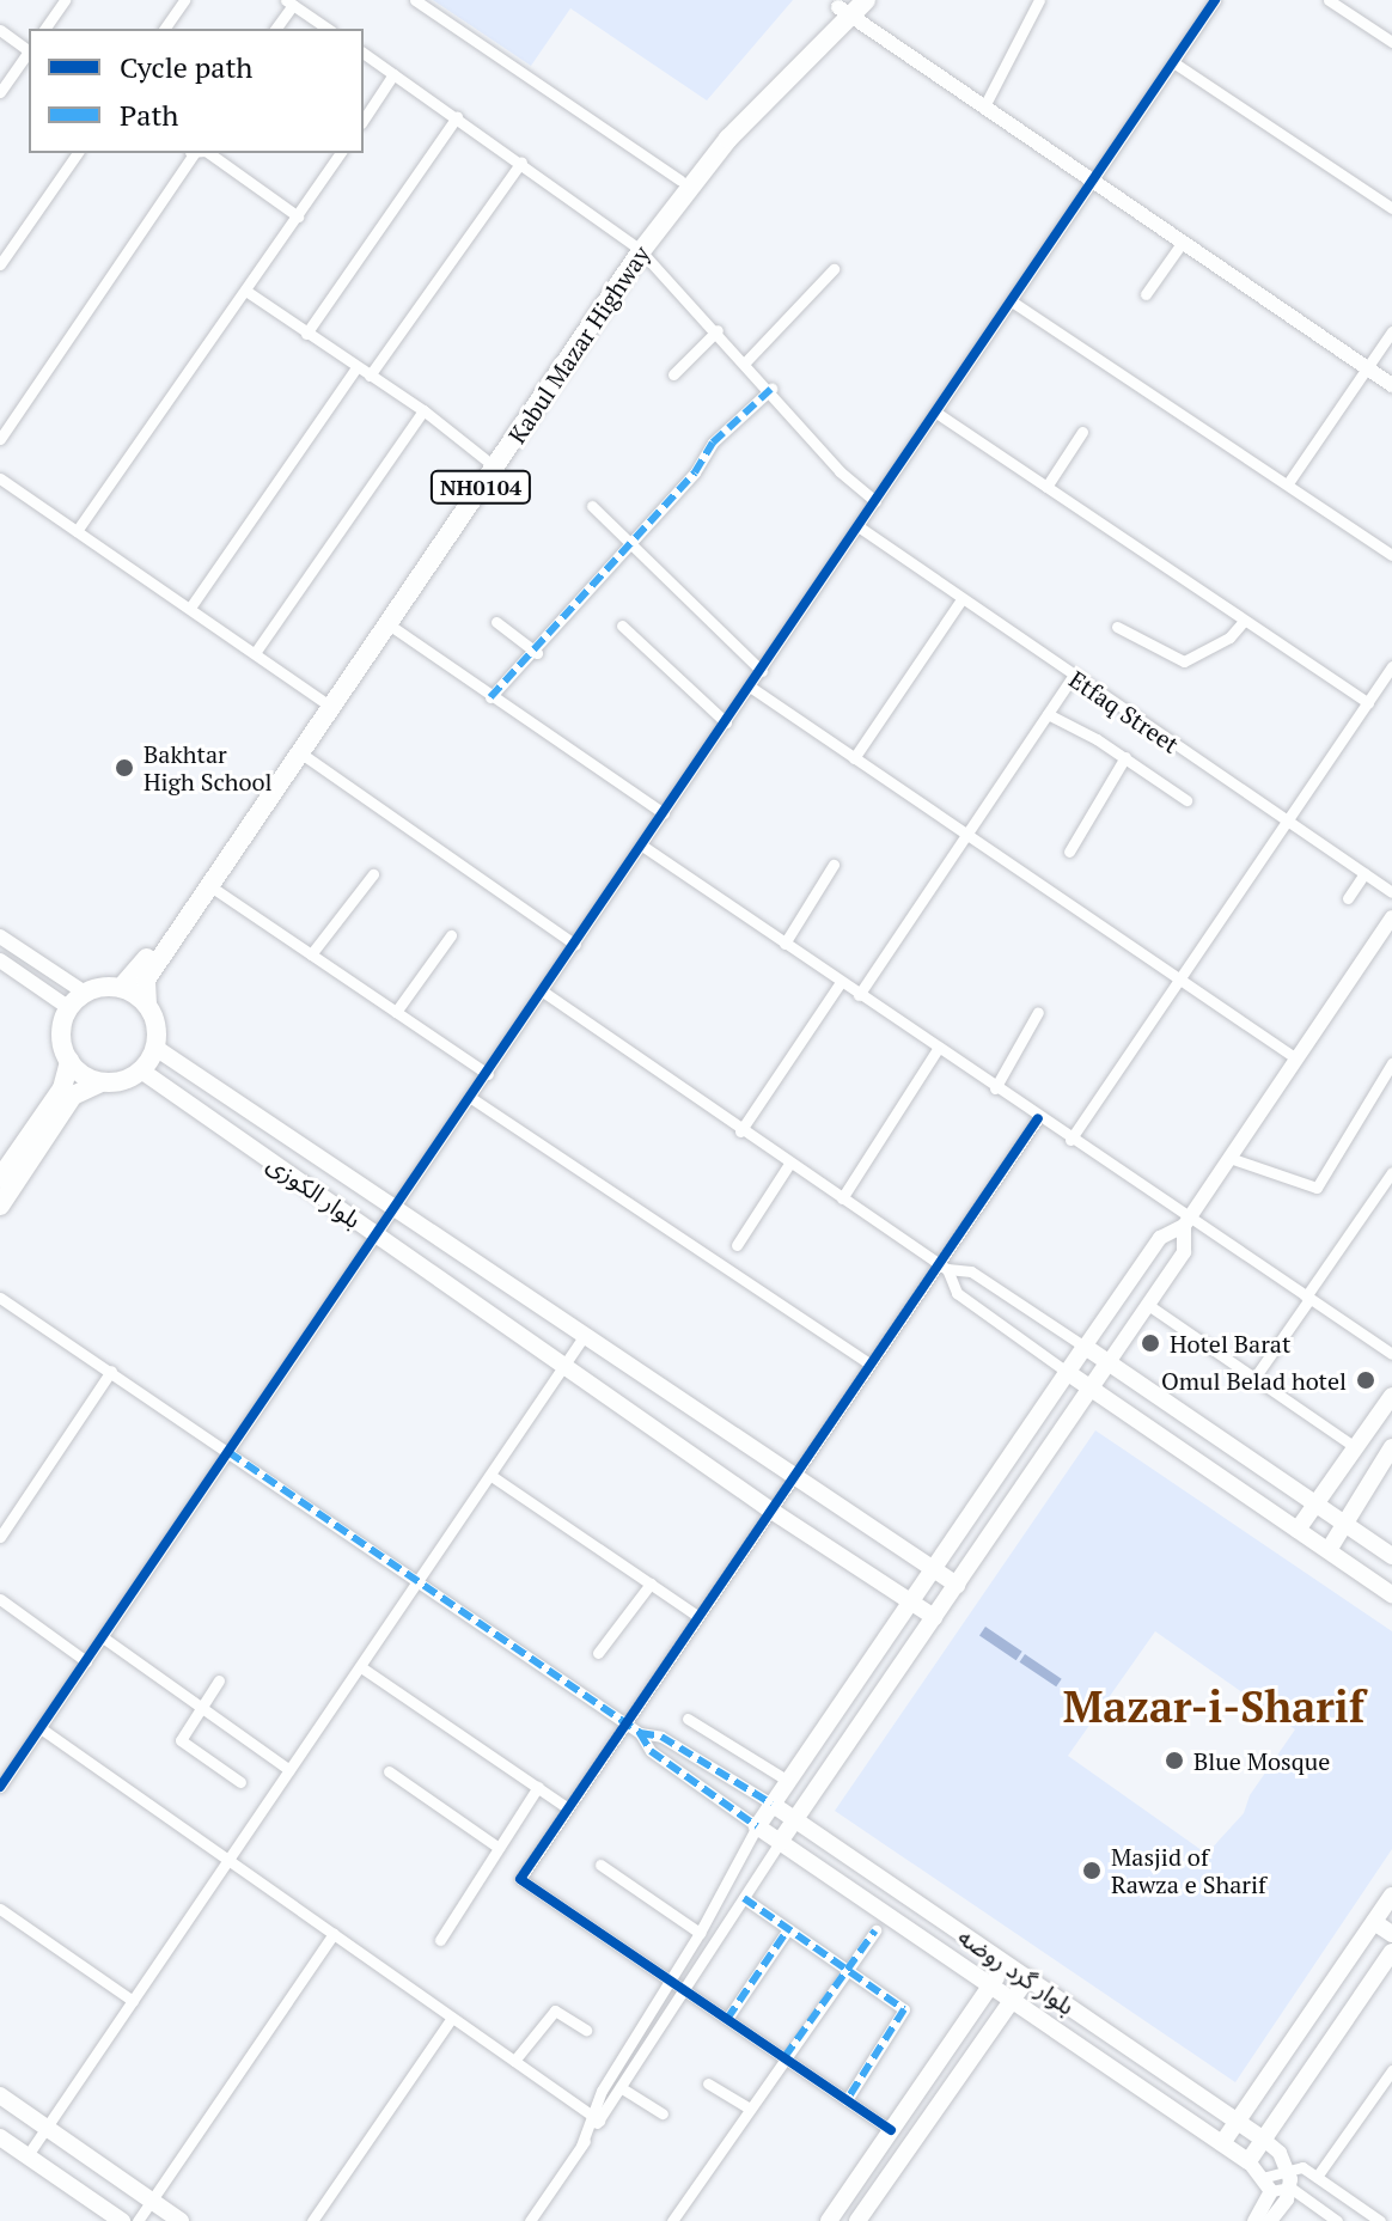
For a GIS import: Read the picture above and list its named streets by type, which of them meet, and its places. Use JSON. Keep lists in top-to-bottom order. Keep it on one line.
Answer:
{"streets":{"highway":["Kabul Mazar Highway","NH0104"],"main road":["بلوار الکوزی","بلوار گرد روضه"],"street":["Etfaq Street"]},"crossings":[["Kabul Mazar Highway","NH0104"],["Kabul Mazar Highway","بلوار الکوزی"],["NH0104","بلوار الکوزی"]],"districts":["Mazar-i-Sharif"],"places":["Bakhtar High School","Hotel Barat","Omul Belad hotel","Blue Mosque","Masjid of Rawza e Sharif"],"legend":["Cycle path","Path"]}
